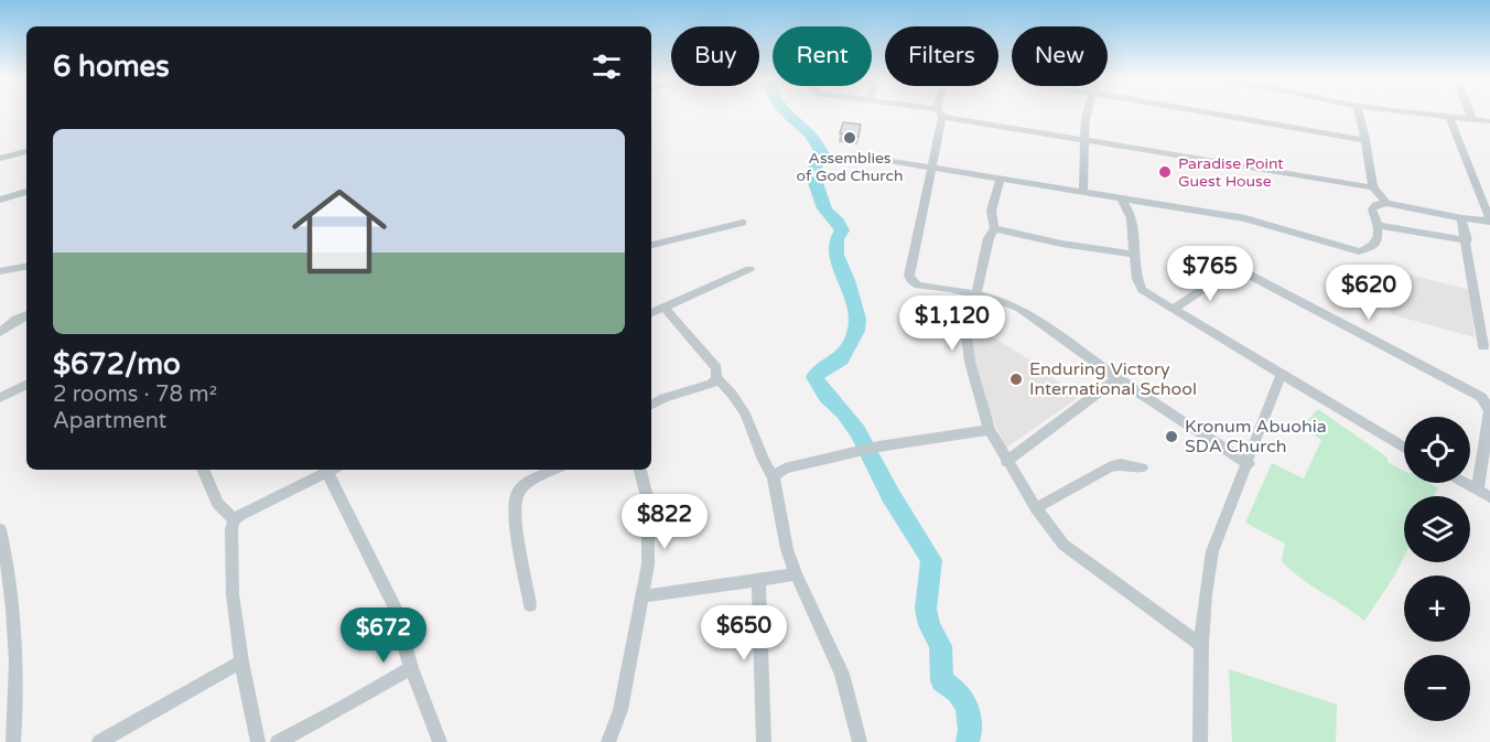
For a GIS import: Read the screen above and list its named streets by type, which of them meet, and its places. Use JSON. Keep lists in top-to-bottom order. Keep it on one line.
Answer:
{"places":["Assemblies of God Church","Paradise Point Guest House","Enduring Victory International School","Kronum Abuohia SDA Church"],"page":{"chip":["Buy","Rent","Filters","New"],"heading":"6 homes","list":[{"name":"$672/mo","note":"2 rooms · 78 m² · Apartment"}],"price":["$765","$620","$1,120","$822","$650","$672"],"map_buttons":["+","−"]}}
